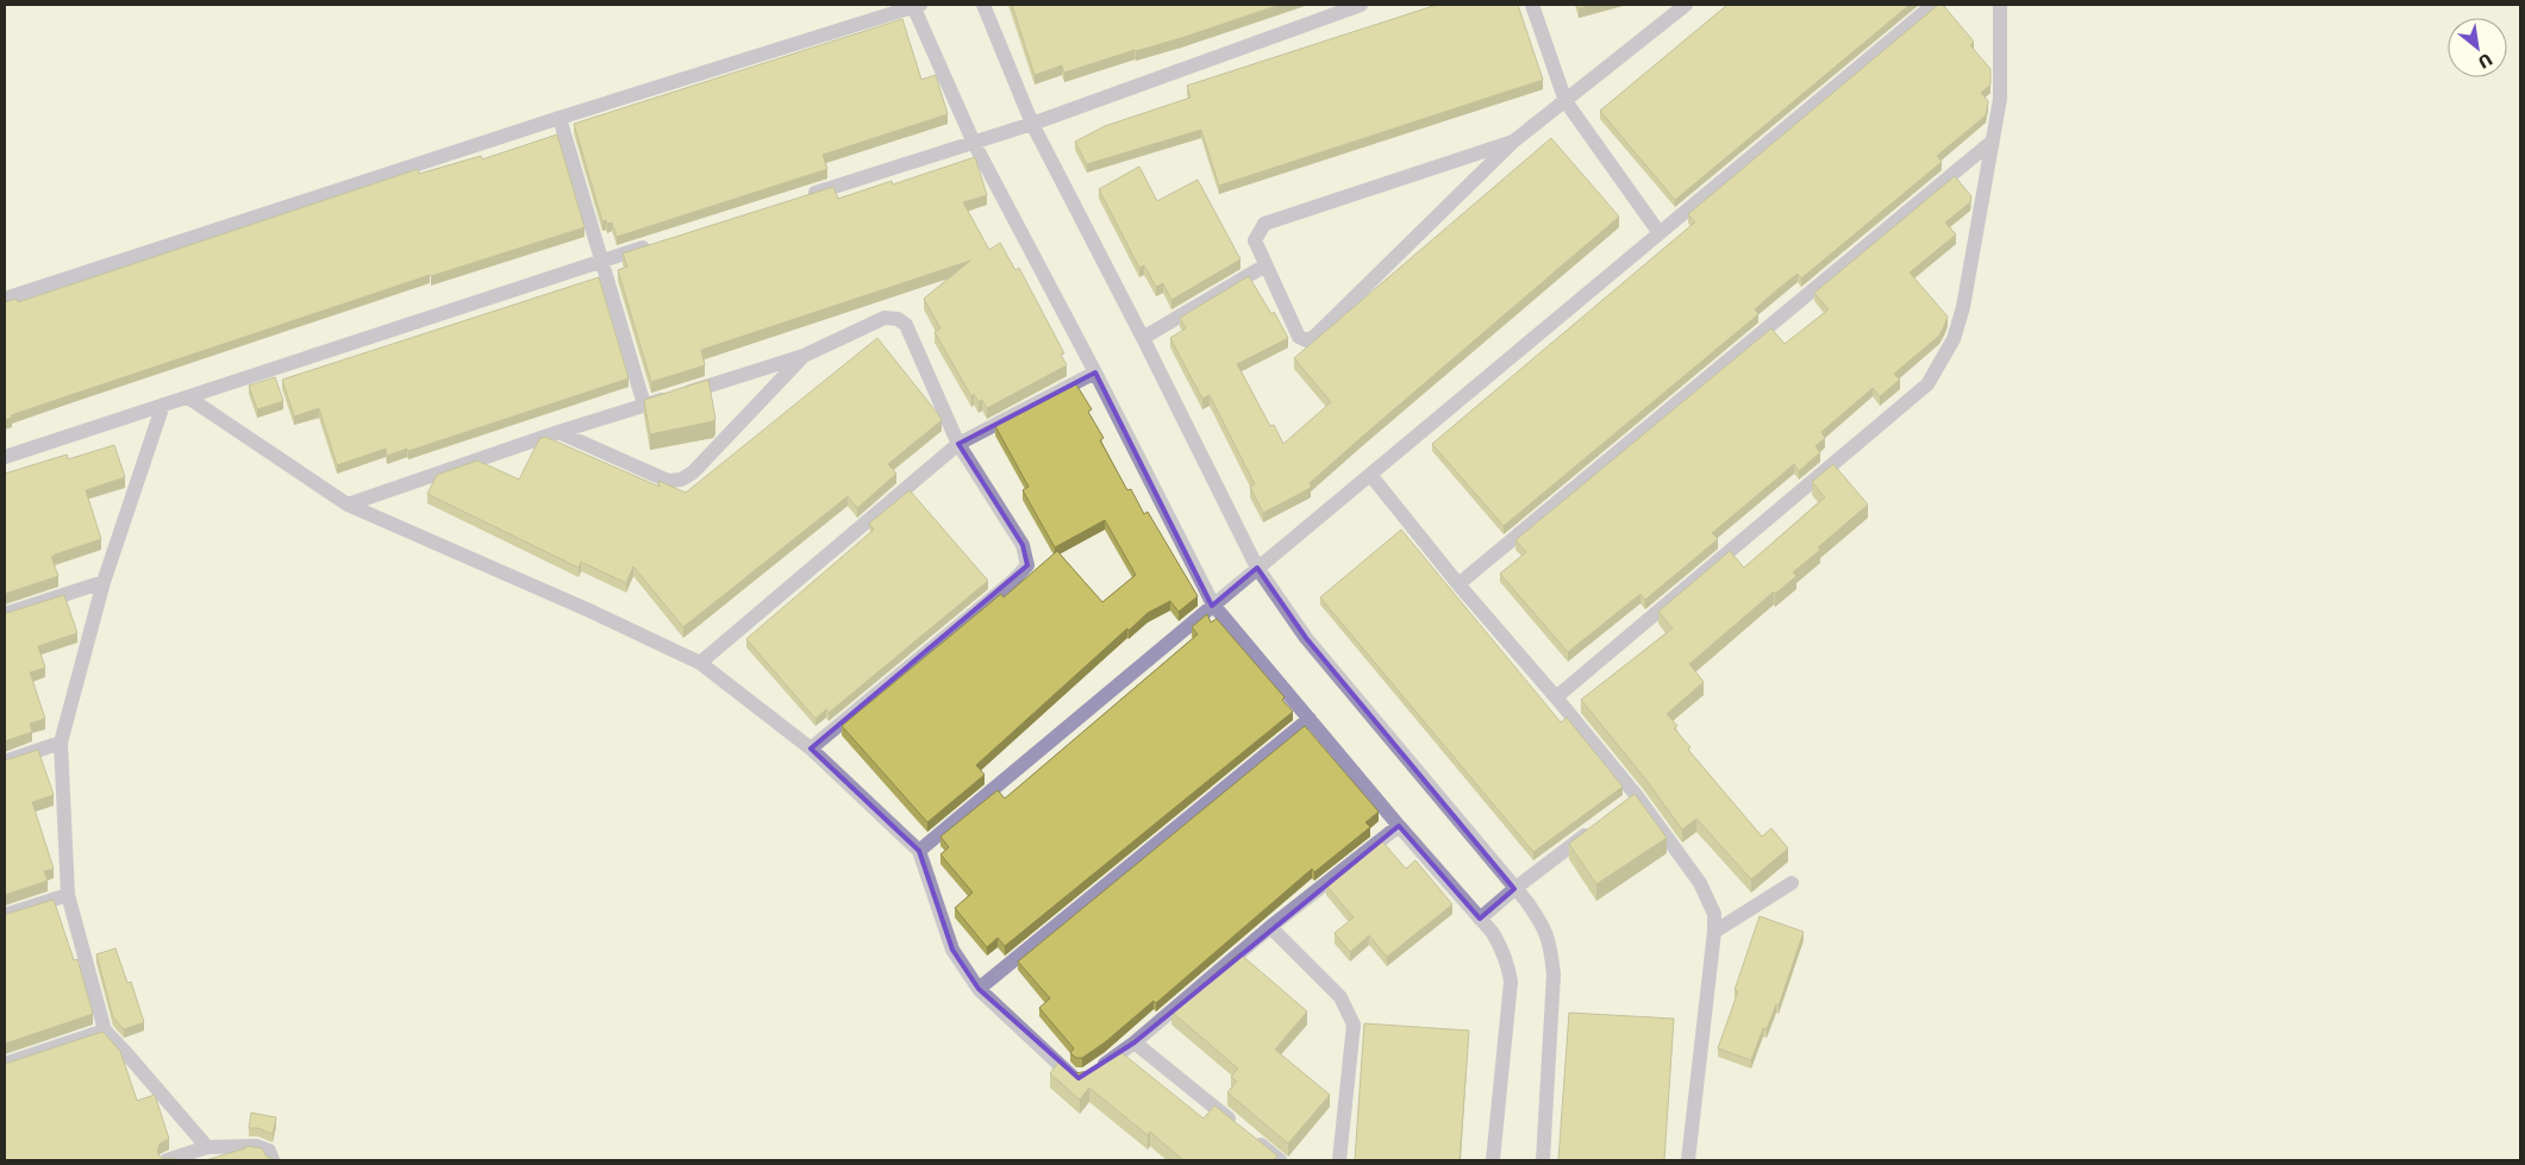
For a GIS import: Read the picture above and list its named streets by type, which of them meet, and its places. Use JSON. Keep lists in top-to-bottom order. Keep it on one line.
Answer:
{"north":"bottom right"}
